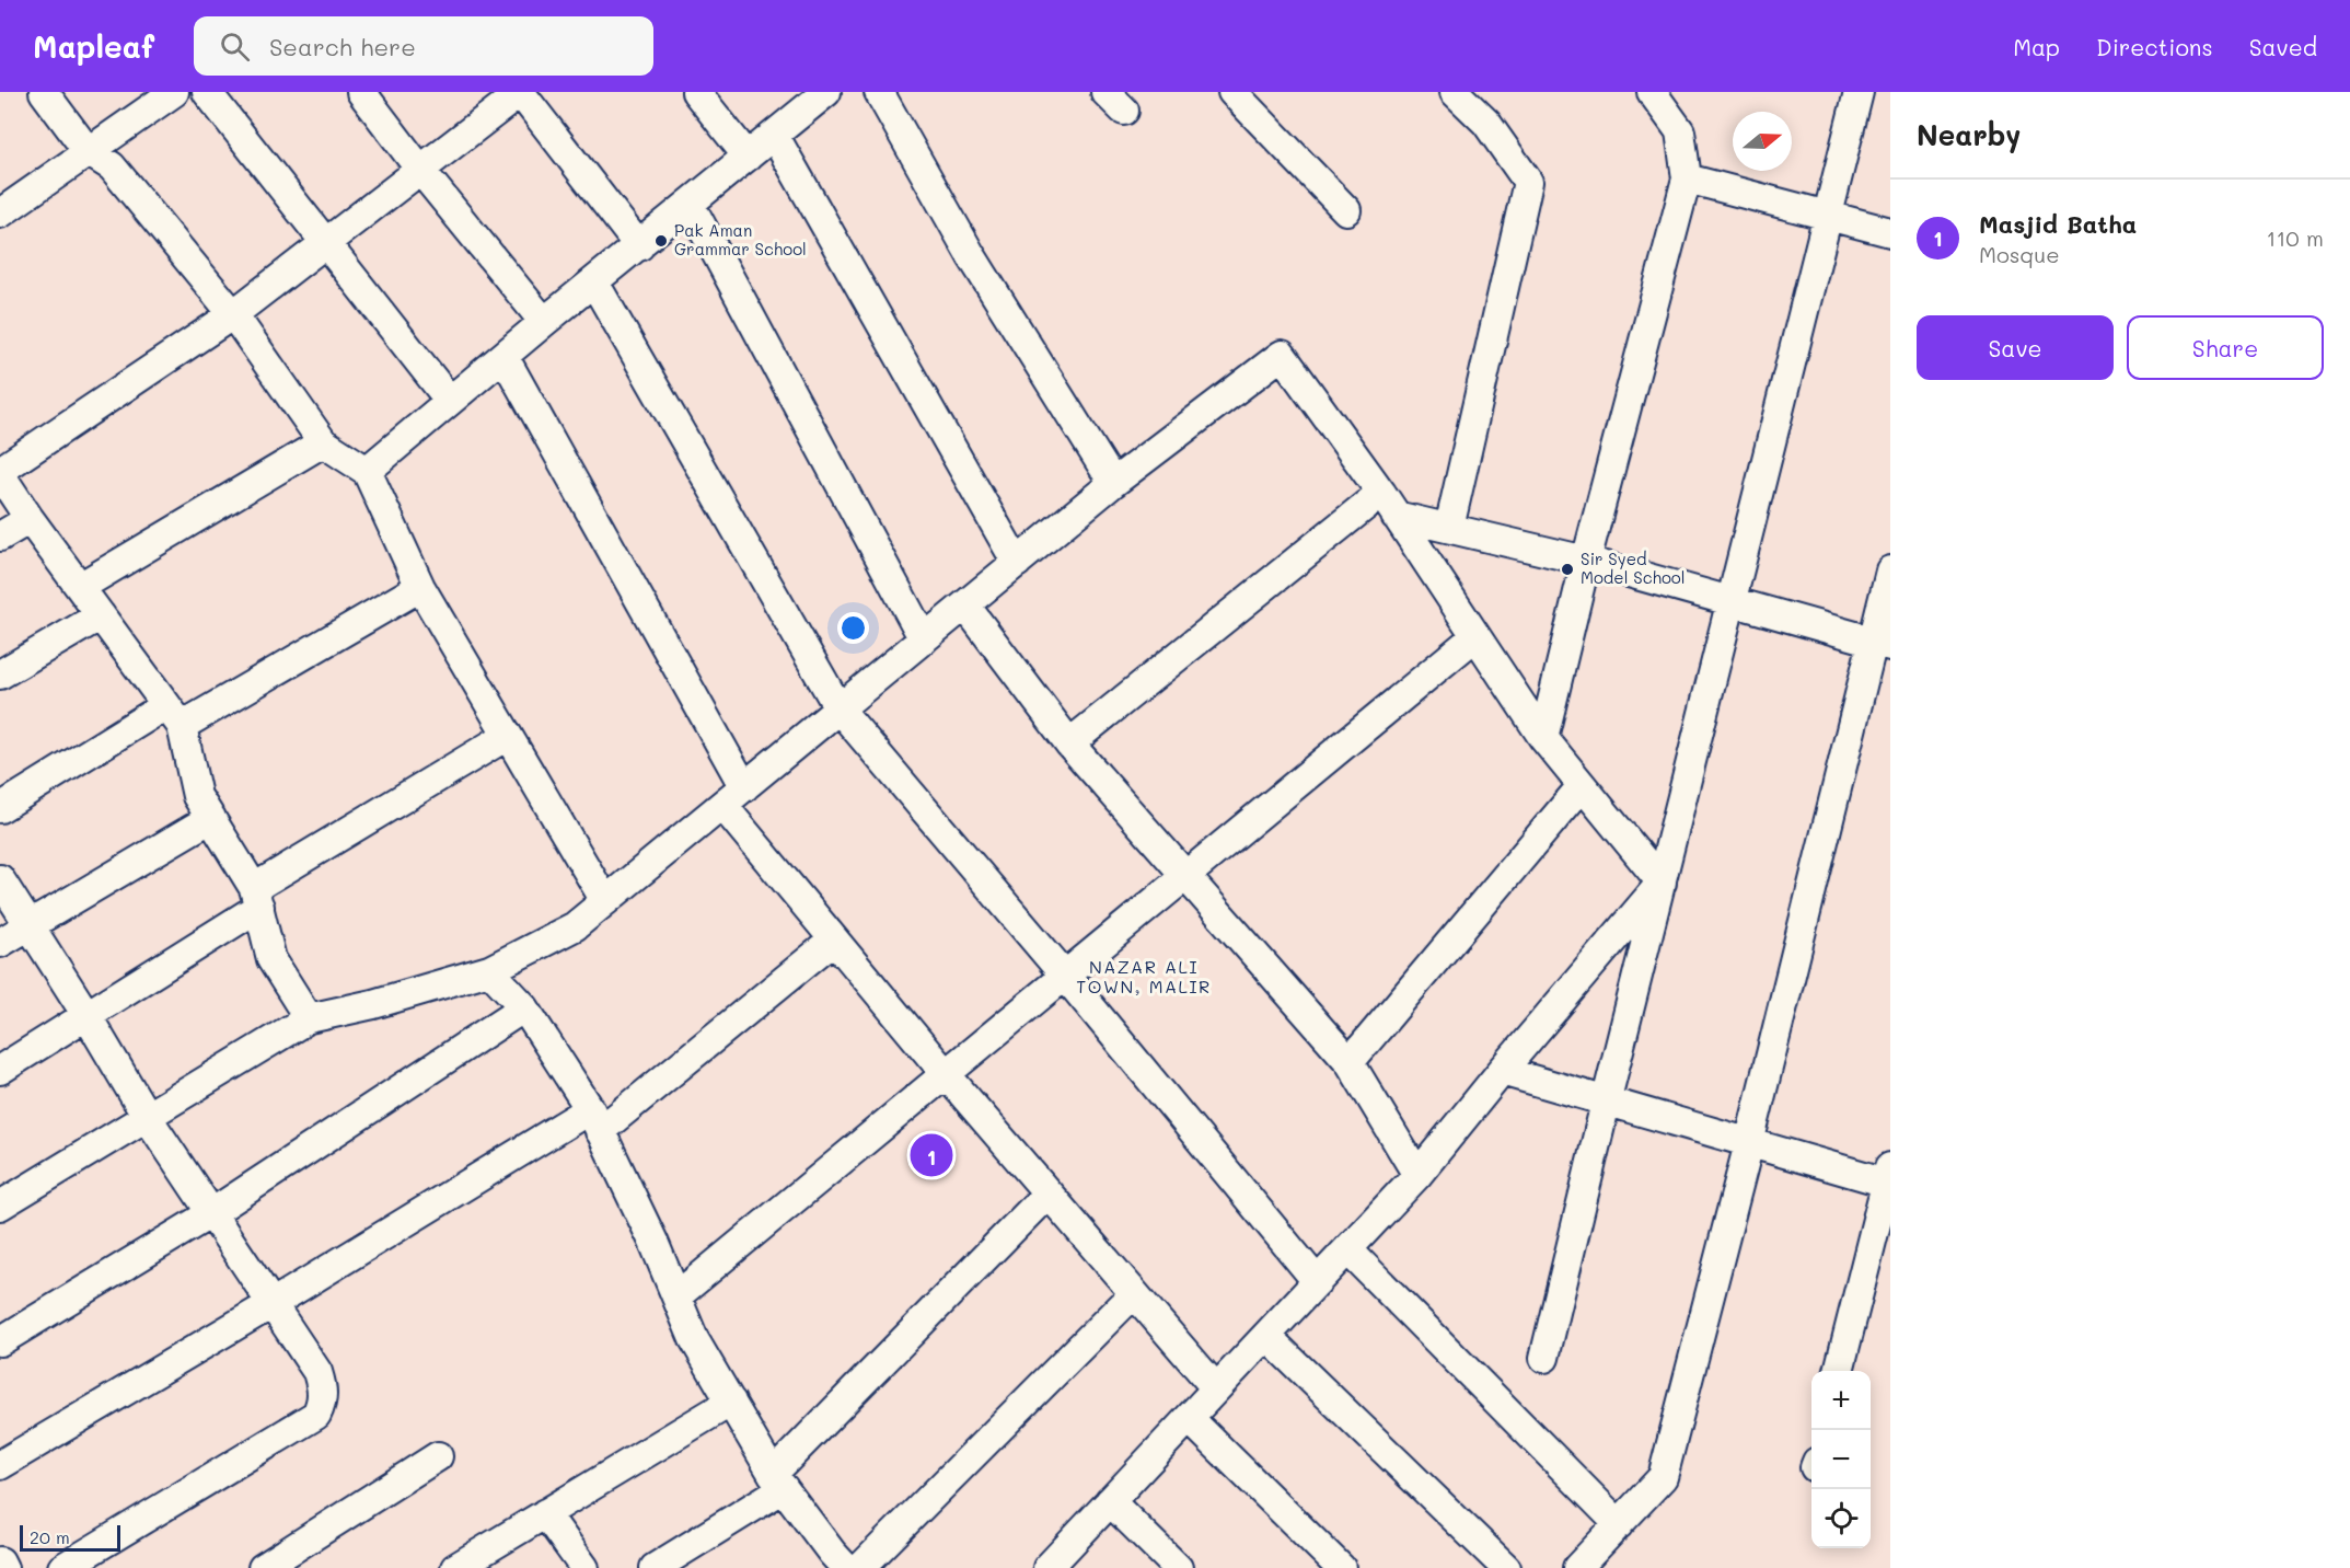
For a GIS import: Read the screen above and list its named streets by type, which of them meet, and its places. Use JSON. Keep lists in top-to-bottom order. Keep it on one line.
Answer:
{"districts":["NAZAR ALI TOWN, MALIR"],"places":["Pak Aman Grammar School","Sir Syed Model School"],"scale_bar":"20 m","north":"right","page":{"header":"Mapleaf","search":"Search here","nav":["Map","Directions","Saved"],"heading":"Nearby","list":[{"mark":"1","name":"Masjid Batha","note":"Mosque","value":"110 m"}],"buttons":["Save","Share"],"pins":"1","map_buttons":["+","−"],"scale":"20 m"}}
